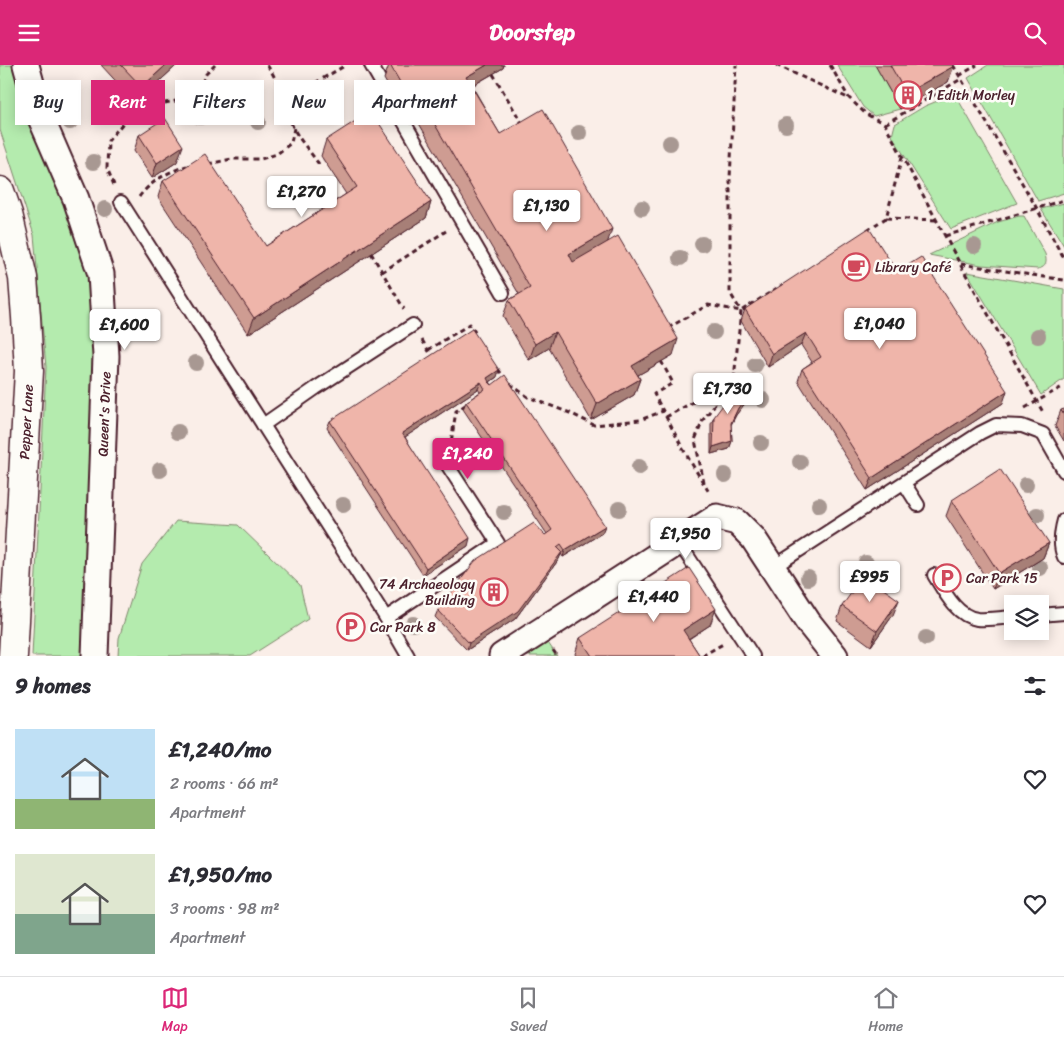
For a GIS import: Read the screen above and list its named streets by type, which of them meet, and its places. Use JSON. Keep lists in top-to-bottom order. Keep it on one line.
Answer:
{"streets":{"street":["Queen's Drive","Pepper Lane"]},"places":{"building":["1 Edith Morley","74 Archaeology Building"],"cafe":["Library Café"],"parking":["Car Park 15","Car Park 8"]},"page":{"header":"Doorstep","chip":["Buy","Rent","Filters","New","Apartment"],"price":["£1,270","£1,130","£1,040","£1,600","£1,730","£1,240","£1,950","£995","£1,440"],"heading":"9 homes","list":[{"name":"£1,240/mo","note":"2 rooms · 66 m² · Apartment"},{"name":"£1,950/mo","note":"3 rooms · 98 m² · Apartment"}],"tabs":["Map","Saved","Home"]}}
